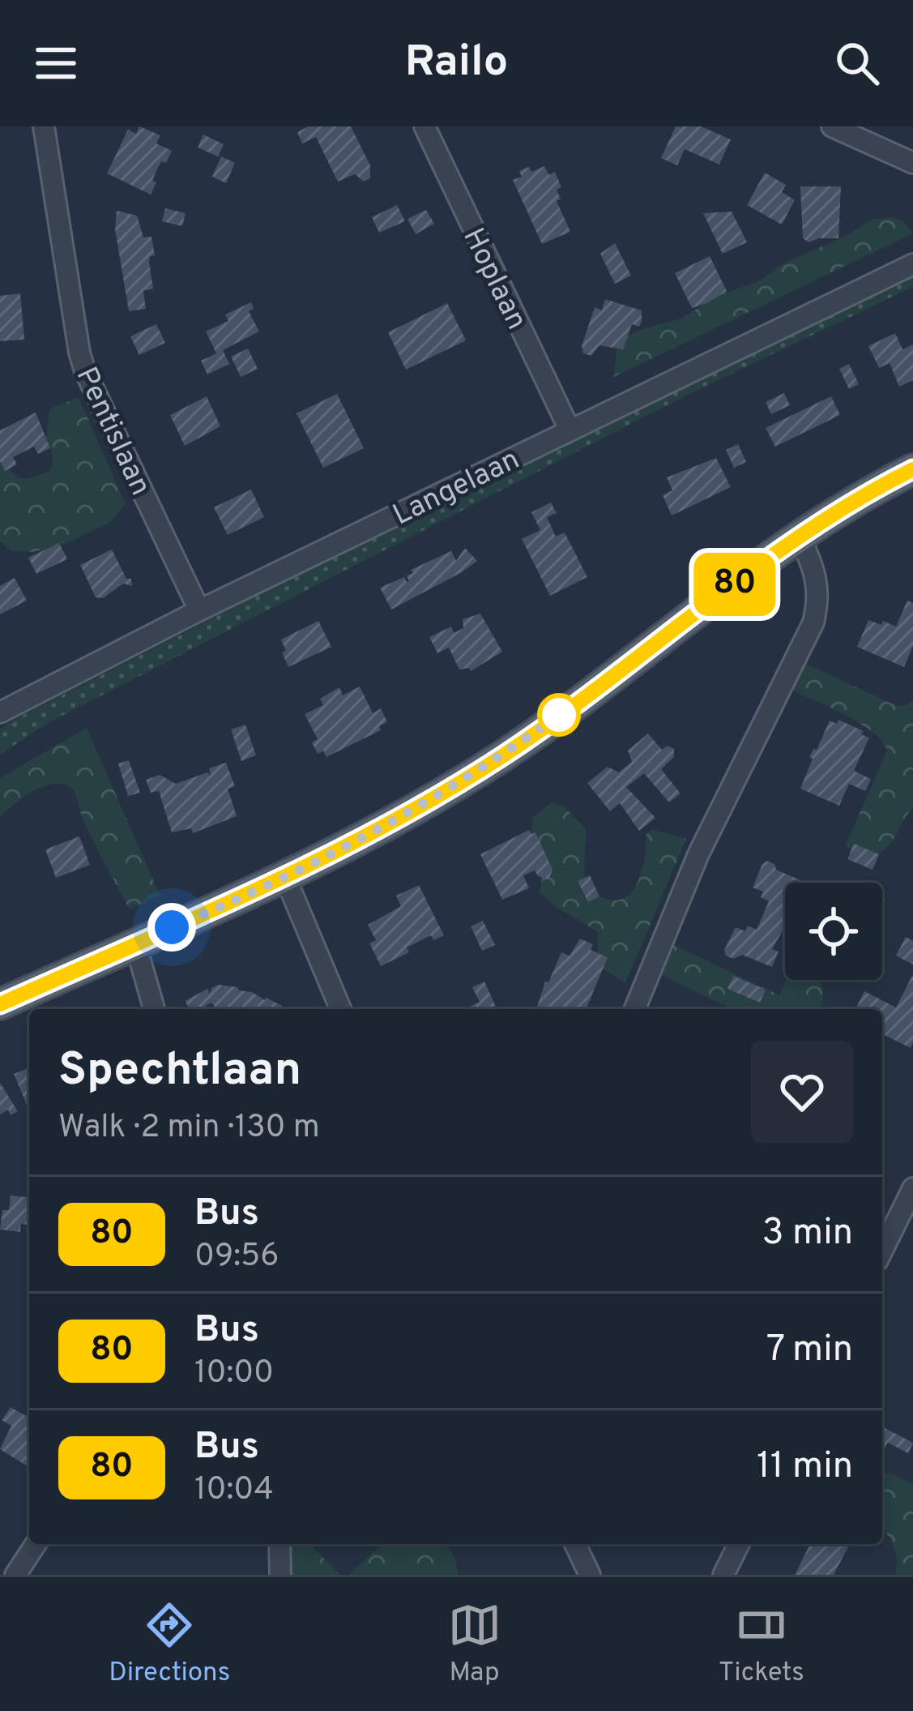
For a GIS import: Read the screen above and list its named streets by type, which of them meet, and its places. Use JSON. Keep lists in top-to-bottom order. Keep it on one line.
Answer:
{"streets":{"street":["Hoplaan","Pentislaan","Langelaan"]},"crossings":[["Hoplaan","Langelaan"],["Pentislaan","Langelaan"]],"lines":["bus line 80"],"page":{"header":"Railo","on_map":"80","heading":["Spechtlaan","Walk · 2 min · 130 m"],"list":[{"mark":"80","name":"Bus","note":"09:56","value":"3 min"},{"mark":"80","name":"Bus","note":"10:00","value":"7 min"},{"mark":"80","name":"Bus","note":"10:04","value":"11 min"}],"tabs":["Directions","Map","Tickets"]}}
